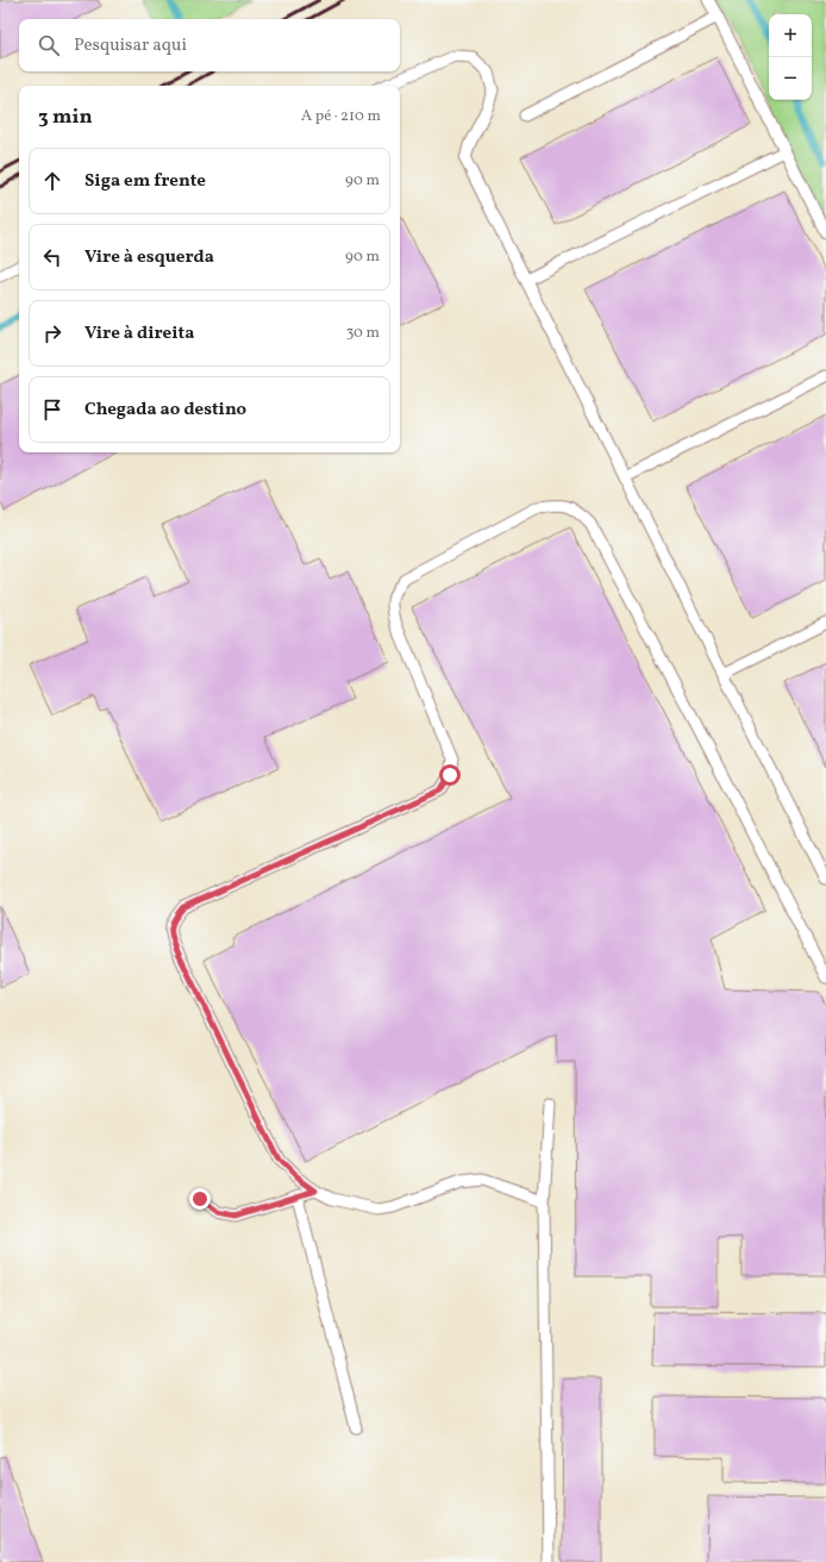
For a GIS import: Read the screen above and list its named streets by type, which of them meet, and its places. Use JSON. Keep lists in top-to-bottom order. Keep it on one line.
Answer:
{"page":{"map_buttons":["+","−"],"search":"Pesquisar aqui","heading":["3 min","A pé · 210 m"],"list":[["Siga em frente","90 m"],["Vire à esquerda","90 m"],["Vire à direita","30 m"],"Chegada ao destino"]}}
